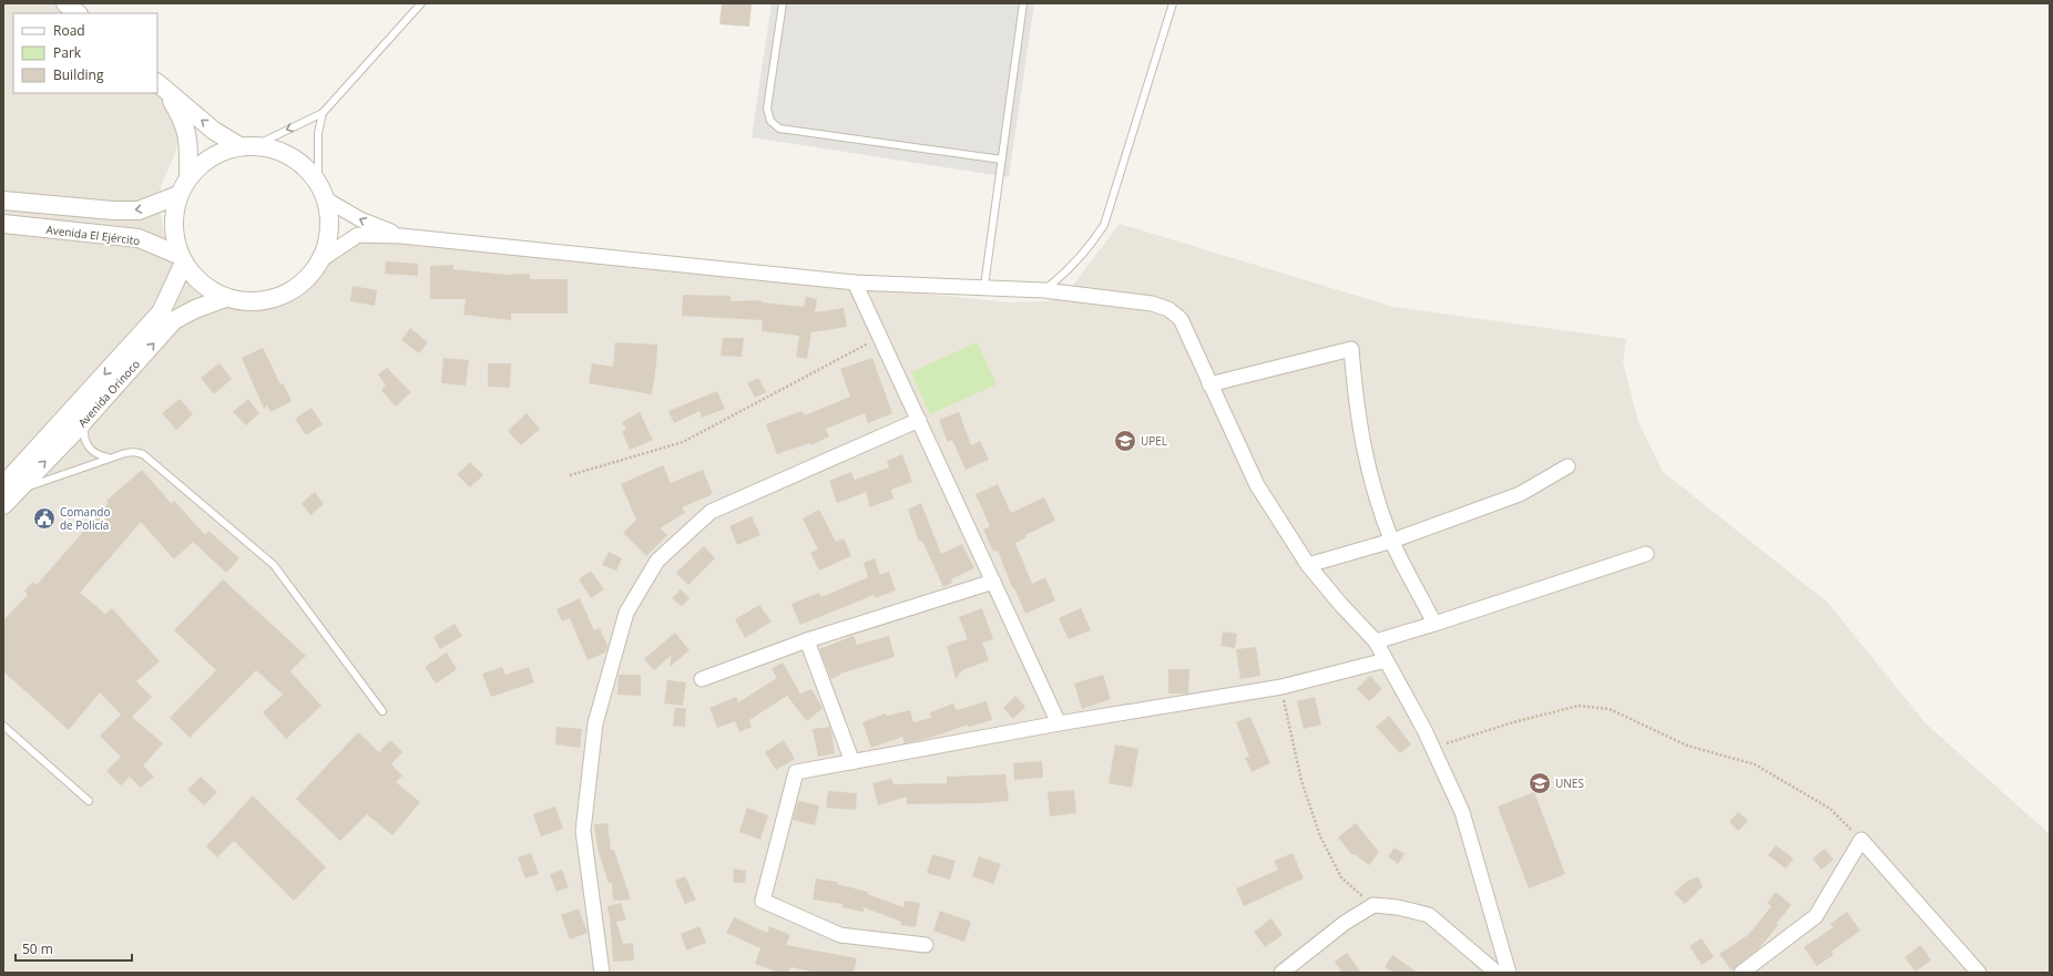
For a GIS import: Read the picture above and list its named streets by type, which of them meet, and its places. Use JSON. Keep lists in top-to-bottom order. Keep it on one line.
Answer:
{"streets":{"street":["Avenida El Ejército","Avenida Orinoco"]},"crossings":[["Avenida El Ejército","Avenida Orinoco"]],"places":{"school or university":["UPEL","UNES"],"public building":["Comando de Policía"]},"legend":["Road","Park","Building"],"scale_bar":"50 m"}
